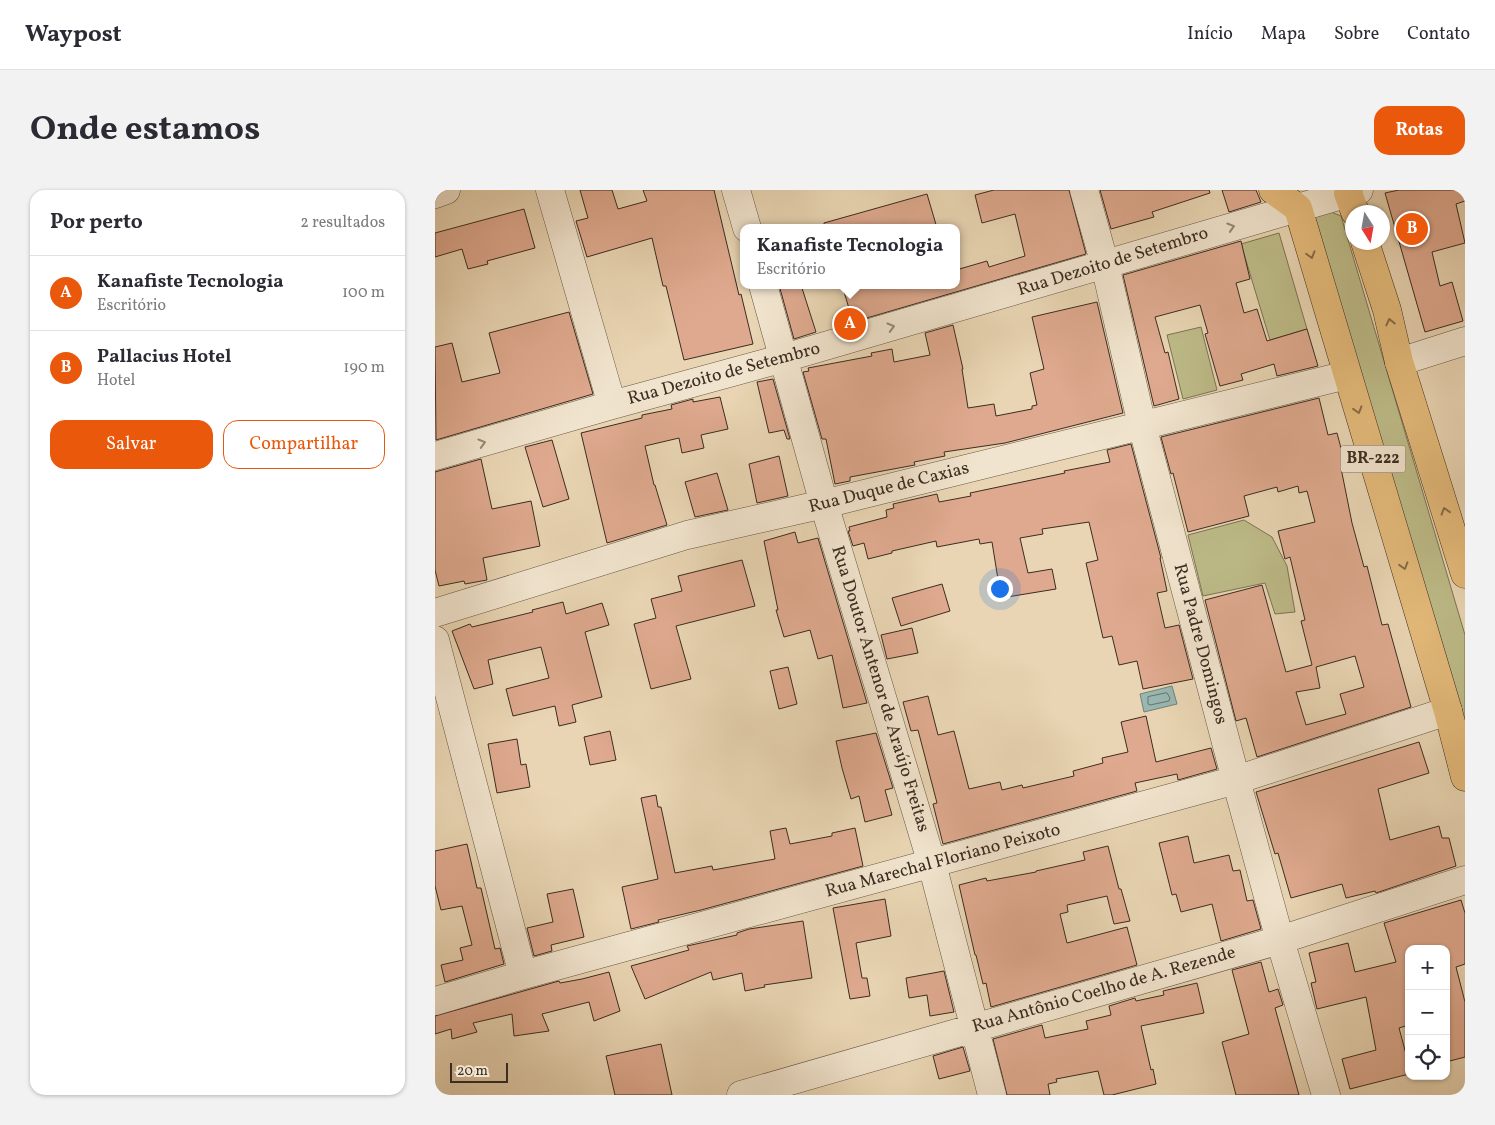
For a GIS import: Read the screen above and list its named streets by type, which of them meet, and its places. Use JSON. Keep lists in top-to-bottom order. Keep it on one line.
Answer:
{"streets":{"main road":["BR-222"],"street":["Rua Dezoito de Setembro","Rua Duque de Caxias","Rua Padre Domingos","Rua Doutor Antenor de Araújo Freitas","Rua Marechal Floriano Peixoto","Rua Antônio Coelho de A. Rezende"]},"crossings":[["Rua Dezoito de Setembro","BR-222"],["Rua Dezoito de Setembro","Rua Padre Domingos"],["Rua Dezoito de Setembro","Rua Doutor Antenor de Araújo Freitas"],["BR-222","Rua Duque de Caxias"],["BR-222","Rua Marechal Floriano Peixoto"],["Rua Duque de Caxias","Rua Padre Domingos"],["Rua Duque de Caxias","Rua Doutor Antenor de Araújo Freitas"],["Rua Padre Domingos","Rua Marechal Floriano Peixoto"],["Rua Padre Domingos","Rua Antônio Coelho de A. Rezende"],["Rua Doutor Antenor de Araújo Freitas","Rua Marechal Floriano Peixoto"],["Rua Doutor Antenor de Araújo Freitas","Rua Antônio Coelho de A. Rezende"]],"one_way":["Rua Dezoito de Setembro"],"scale_bar":"20 m","north":"bottom","page":{"header":"Waypost","nav":["Início","Mapa","Sobre","Contato"],"title":"Onde estamos","buttons":["Rotas",["Salvar","Compartilhar"]],"heading":["Por perto","2 resultados"],"pins":["B","A"],"popup":["Kanafiste Tecnologia","Escritório"],"list":[{"mark":"A","name":"Kanafiste Tecnologia","note":"Escritório","value":"100 m"},{"mark":"B","name":"Pallacius Hotel","note":"Hotel","value":"190 m"}],"map_buttons":["+","−"],"scale":"20 m"}}
